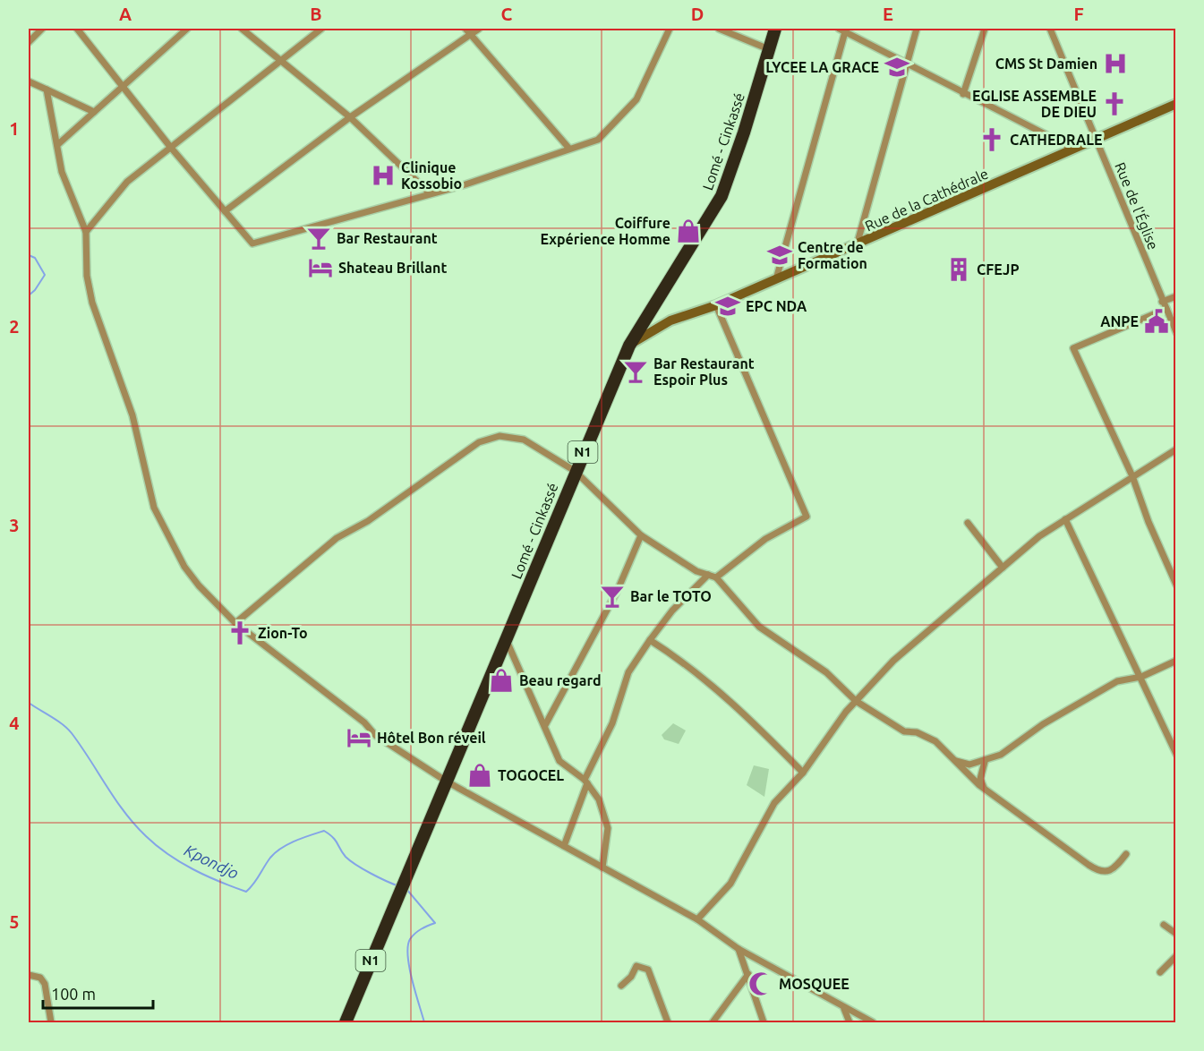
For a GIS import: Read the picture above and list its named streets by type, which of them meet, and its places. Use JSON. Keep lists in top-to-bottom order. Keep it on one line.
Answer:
{"streets":{"highway":["Lomé - Cinkassé","N1"],"street":["Rue de la Cathédrale","Rue de l'Église"]},"crossings":[["Lomé - Cinkassé","Rue de la Cathédrale"],["Rue de la Cathédrale","Rue de l'Église"]],"water":["Kpondjo"],"places":{"hospital":["CMS St Damien","Clinique Kossobio"],"school or university":["LYCEE LA GRACE","Centre de Formation","EPC NDA"],"church":["EGLISE ASSEMBLE DE DIEU","CATHEDRALE","Zion-To"],"shop":["Coiffure Expérience Homme","Beau regard","TOGOCEL"],"bar":["Bar Restaurant","Bar Restaurant Espoir Plus","Bar le TOTO"],"hotel":["Shateau Brillant","Hôtel Bon réveil"],"building":["CFEJP"],"public building":["ANPE"],"mosque":["MOSQUEE"]},"scale_bar":"100 m","grid":{"columns":["A","B","C","D","E","F"],"rows":["1","2","3","4","5"]}}
